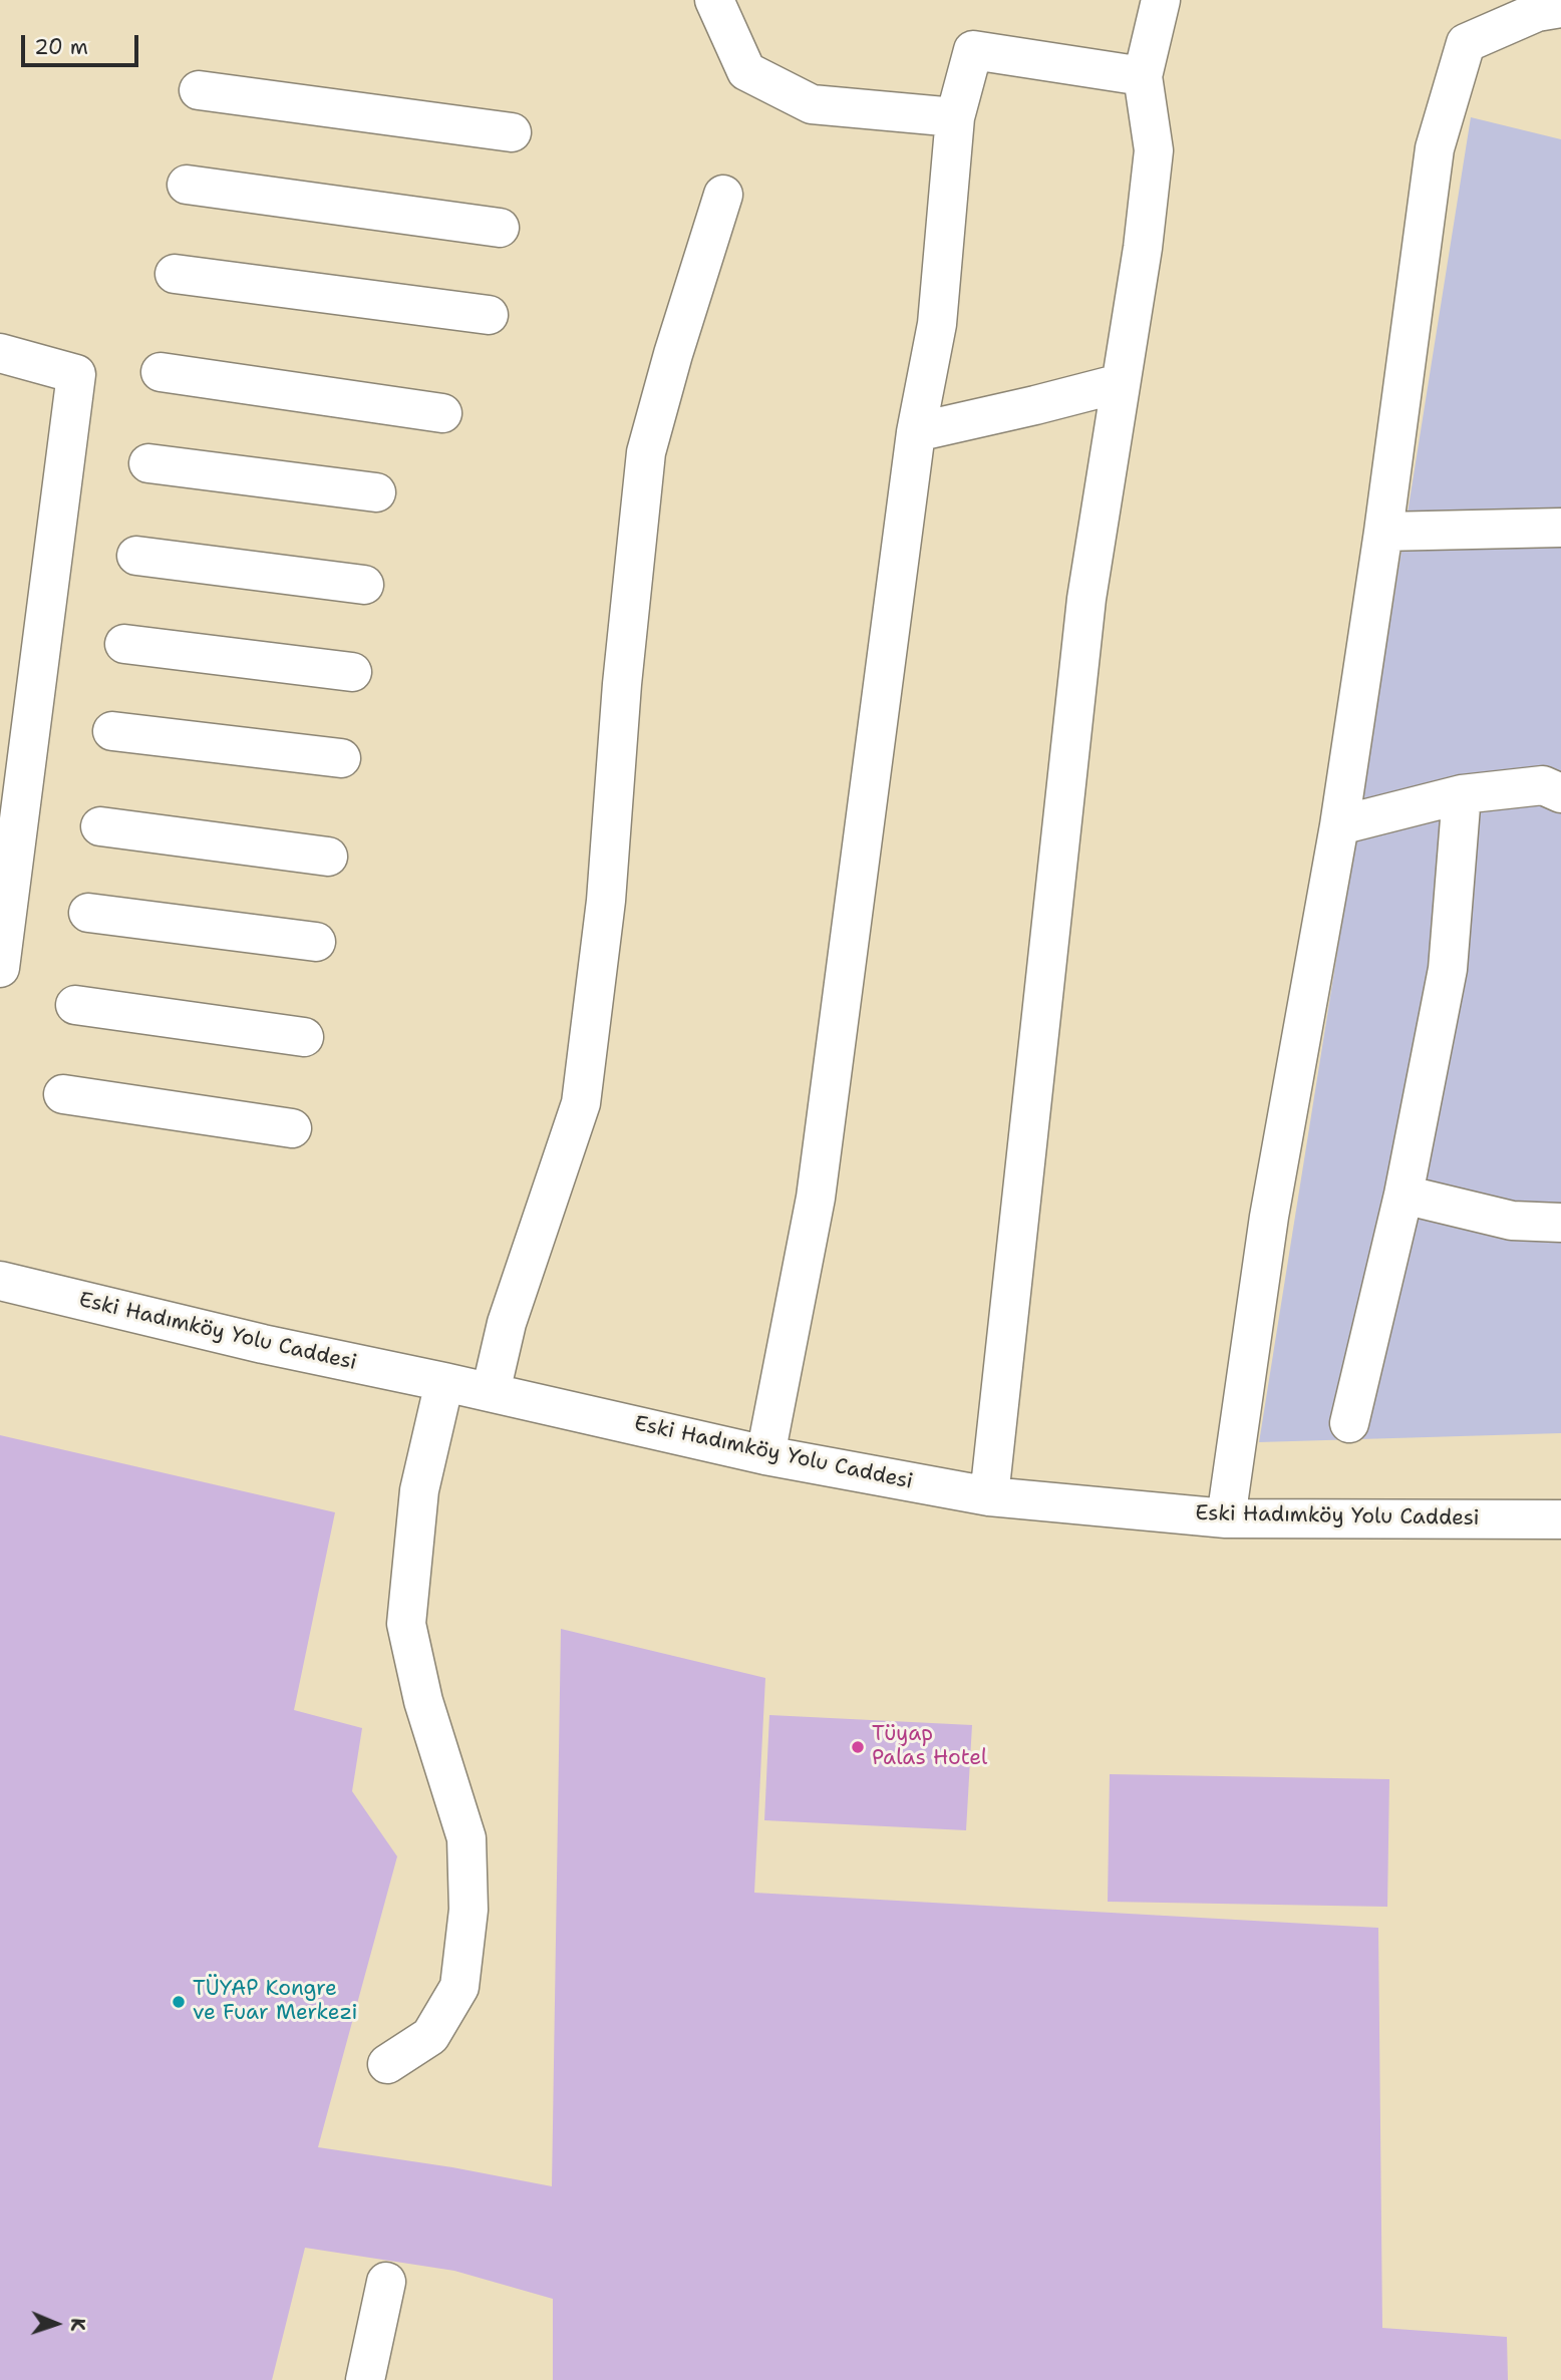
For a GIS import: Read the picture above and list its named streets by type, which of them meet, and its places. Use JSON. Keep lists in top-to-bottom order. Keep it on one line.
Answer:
{"streets":{"street":["Eski Hadımköy Yolu Caddesi"]},"places":["Tüyap Palas Hotel","TÜYAP Kongre ve Fuar Merkezi"],"scale_bar":"20 m","north":"right"}
